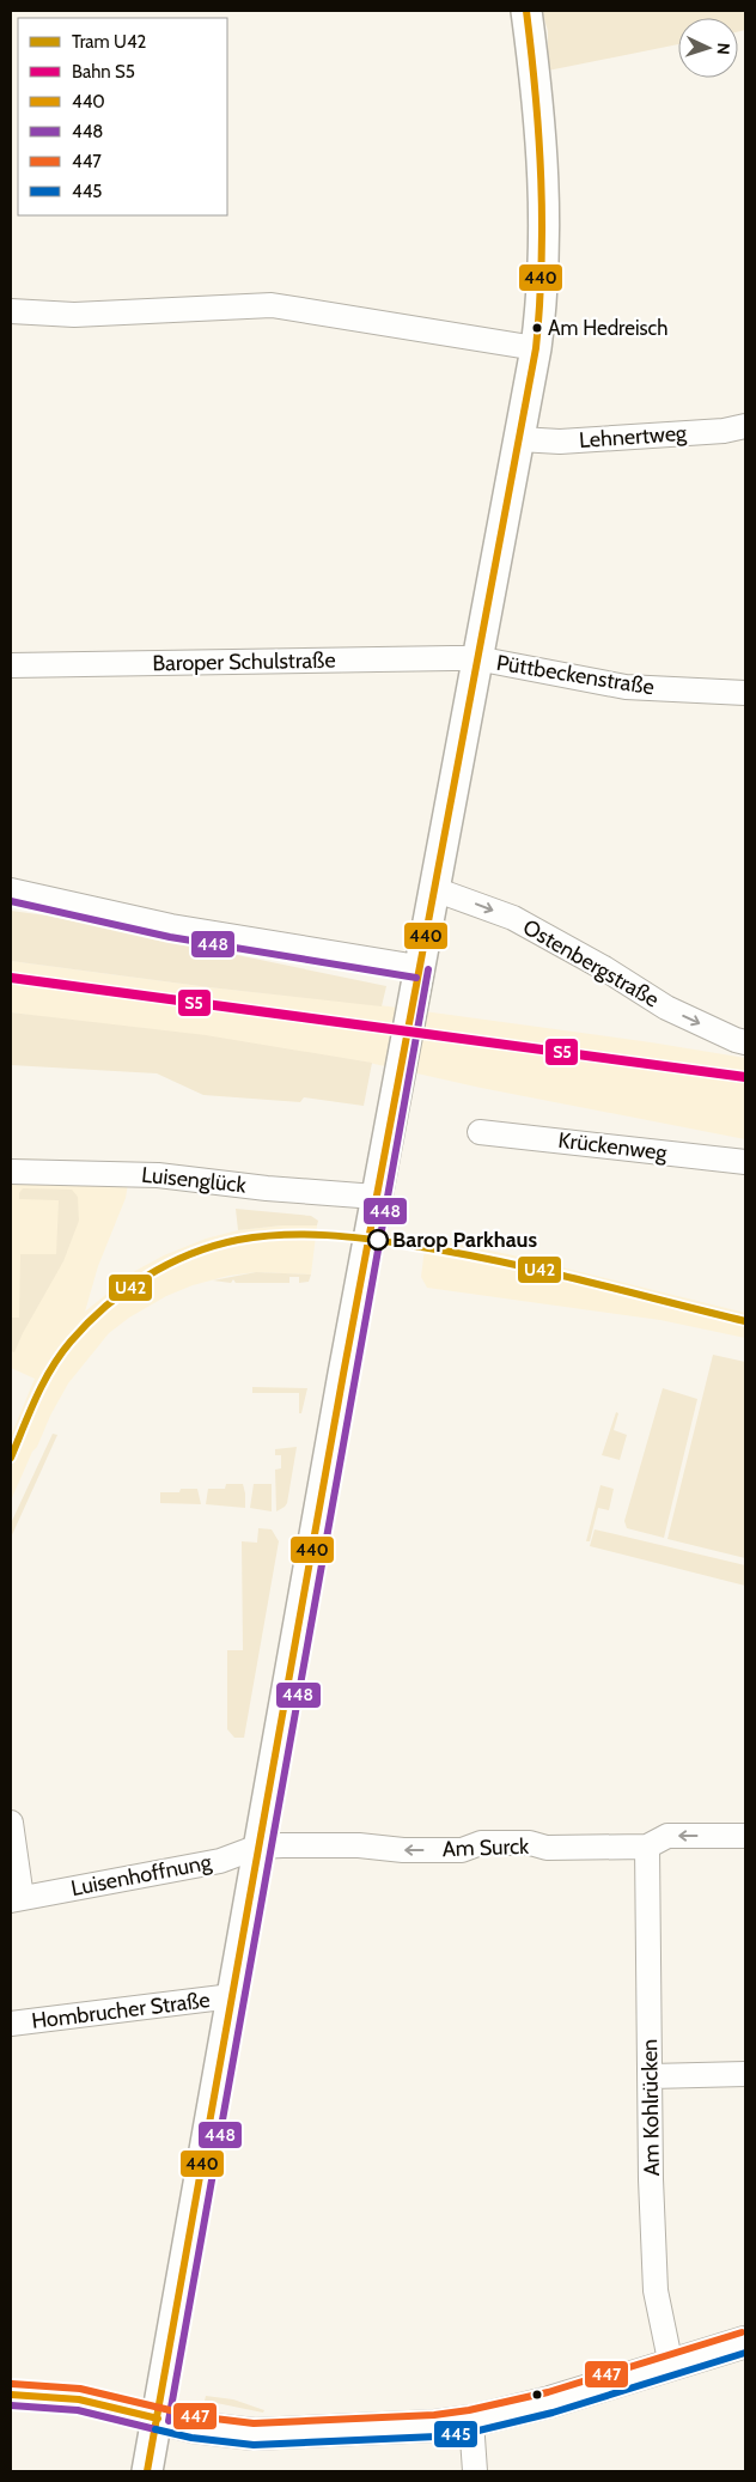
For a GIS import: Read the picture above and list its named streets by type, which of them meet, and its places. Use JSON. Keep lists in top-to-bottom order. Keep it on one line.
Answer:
{"streets":{"street":["Lehnertweg","Baroper Schulstraße","Püttbeckenstraße","Ostenbergstraße","Krückenweg","Luisenglück","Am Surck","Luisenhoffnung","Hombrucher Straße","Am Kohlrücken"]},"crossings":[["Baroper Schulstraße","Püttbeckenstraße"],["Am Surck","Luisenhoffnung"],["Am Surck","Am Kohlrücken"]],"one_way":["Ostenbergstraße","Am Surck"],"places":["Am Hedreisch","Barop Parkhaus"],"lines":["transit line 440","transit line 448","rail line S5","tram line U42","transit line 447","transit line 445"],"legend":["Tram U42","Bahn S5","440","448","447","445"],"north":"right"}
